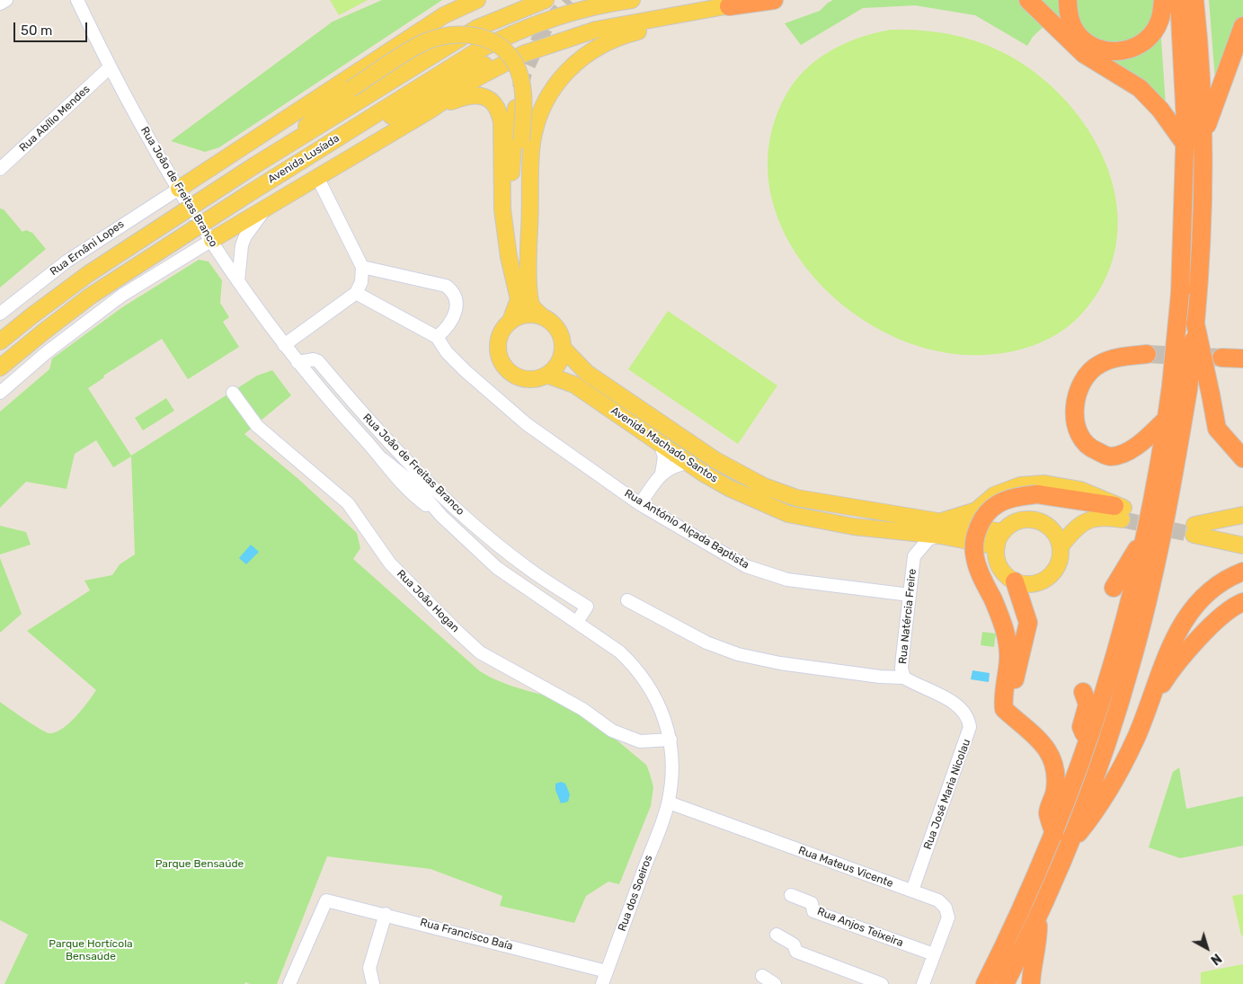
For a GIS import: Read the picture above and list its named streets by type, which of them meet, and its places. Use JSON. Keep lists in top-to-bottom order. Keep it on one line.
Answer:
{"streets":{"main road":["Avenida Lusíada","Avenida Machado Santos"],"street":["Rua Abílio Mendes","Rua João de Freitas Branco","Rua Ernâni Lopes","Rua António Alçada Baptista","Rua João Hogan","Rua Natércia Freire","Rua José Maria Nicolau","Rua Mateus Vicente","Rua dos Soeiros","Rua Anjos Teixeira","Rua Francisco Baía"]},"crossings":[["Rua Abílio Mendes","Rua João de Freitas Branco"],["Rua João de Freitas Branco","Rua Ernâni Lopes"],["Rua João de Freitas Branco","Rua João Hogan"],["Rua João de Freitas Branco","Rua Mateus Vicente"],["Rua João de Freitas Branco","Rua dos Soeiros"],["Avenida Machado Santos","Rua Natércia Freire"],["Rua António Alçada Baptista","Rua Natércia Freire"],["Rua Natércia Freire","Rua José Maria Nicolau"],["Rua José Maria Nicolau","Rua Mateus Vicente"],["Rua Mateus Vicente","Rua dos Soeiros"],["Rua Mateus Vicente","Rua Anjos Teixeira"],["Rua dos Soeiros","Rua Francisco Baía"]],"parks":["Parque Bensaúde","Parque Hortícola Bensaúde"],"scale_bar":"50 m","north":"bottom right"}
